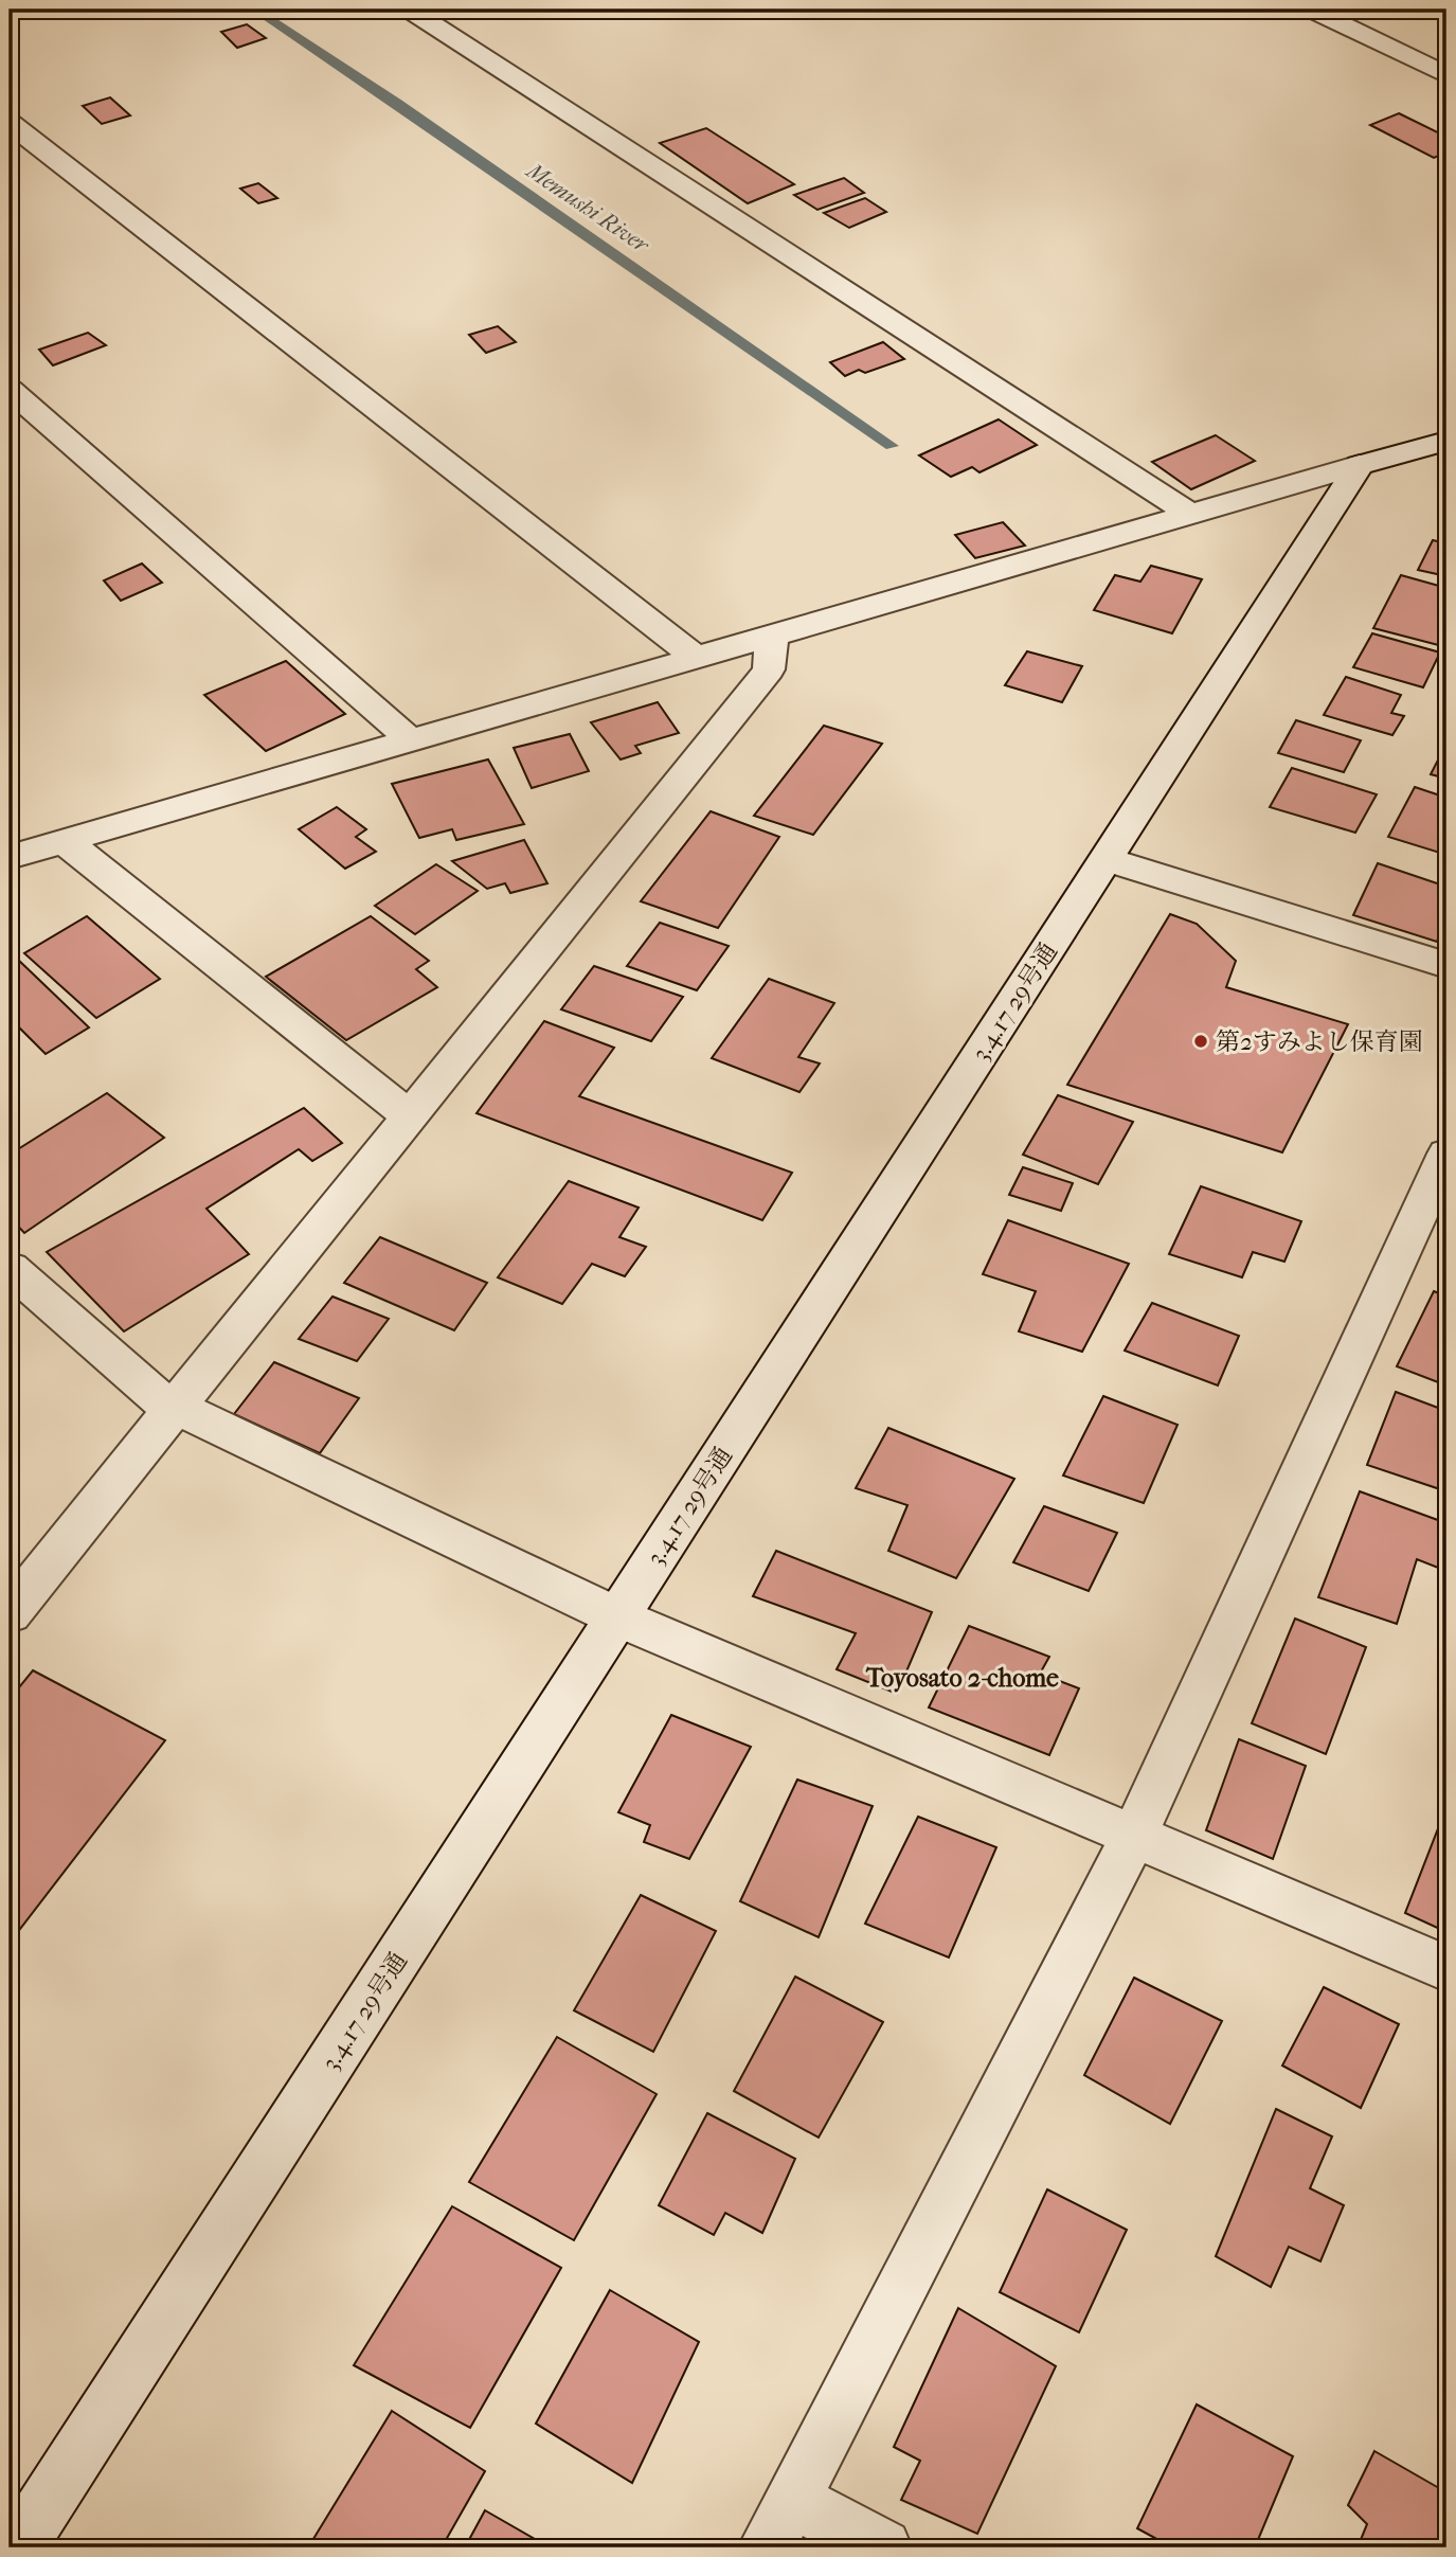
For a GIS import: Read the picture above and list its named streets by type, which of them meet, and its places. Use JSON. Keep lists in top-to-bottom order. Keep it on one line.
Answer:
{"streets":{"street":["3.4.17 29号通"]},"districts":["Toyosato 2-chome"],"water":["Memushi River"],"places":["第2すみよし保育園"]}
